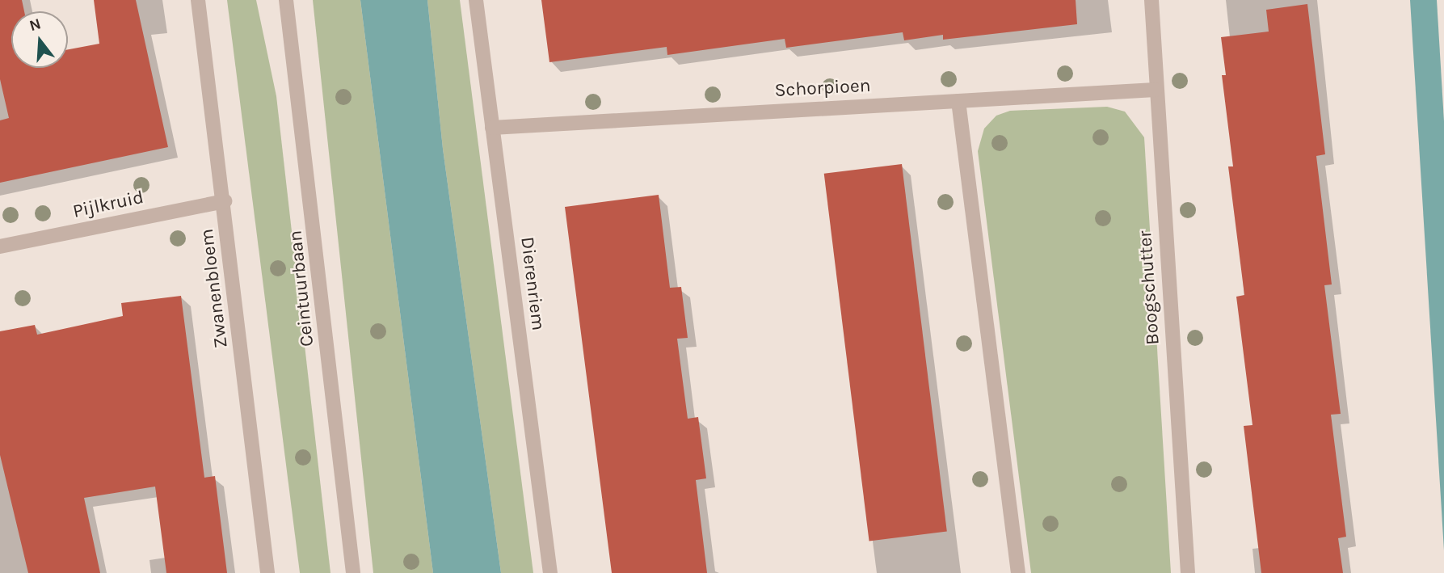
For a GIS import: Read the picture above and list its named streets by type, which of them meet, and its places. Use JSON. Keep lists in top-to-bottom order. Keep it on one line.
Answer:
{"streets":{"street":["Schorpioen","Pijlkruid","Dierenriem","Boogschutter","Zwanenbloem","Ceintuurbaan"]},"crossings":[["Schorpioen","Dierenriem"],["Schorpioen","Boogschutter"],["Pijlkruid","Zwanenbloem"]],"north":"top"}
